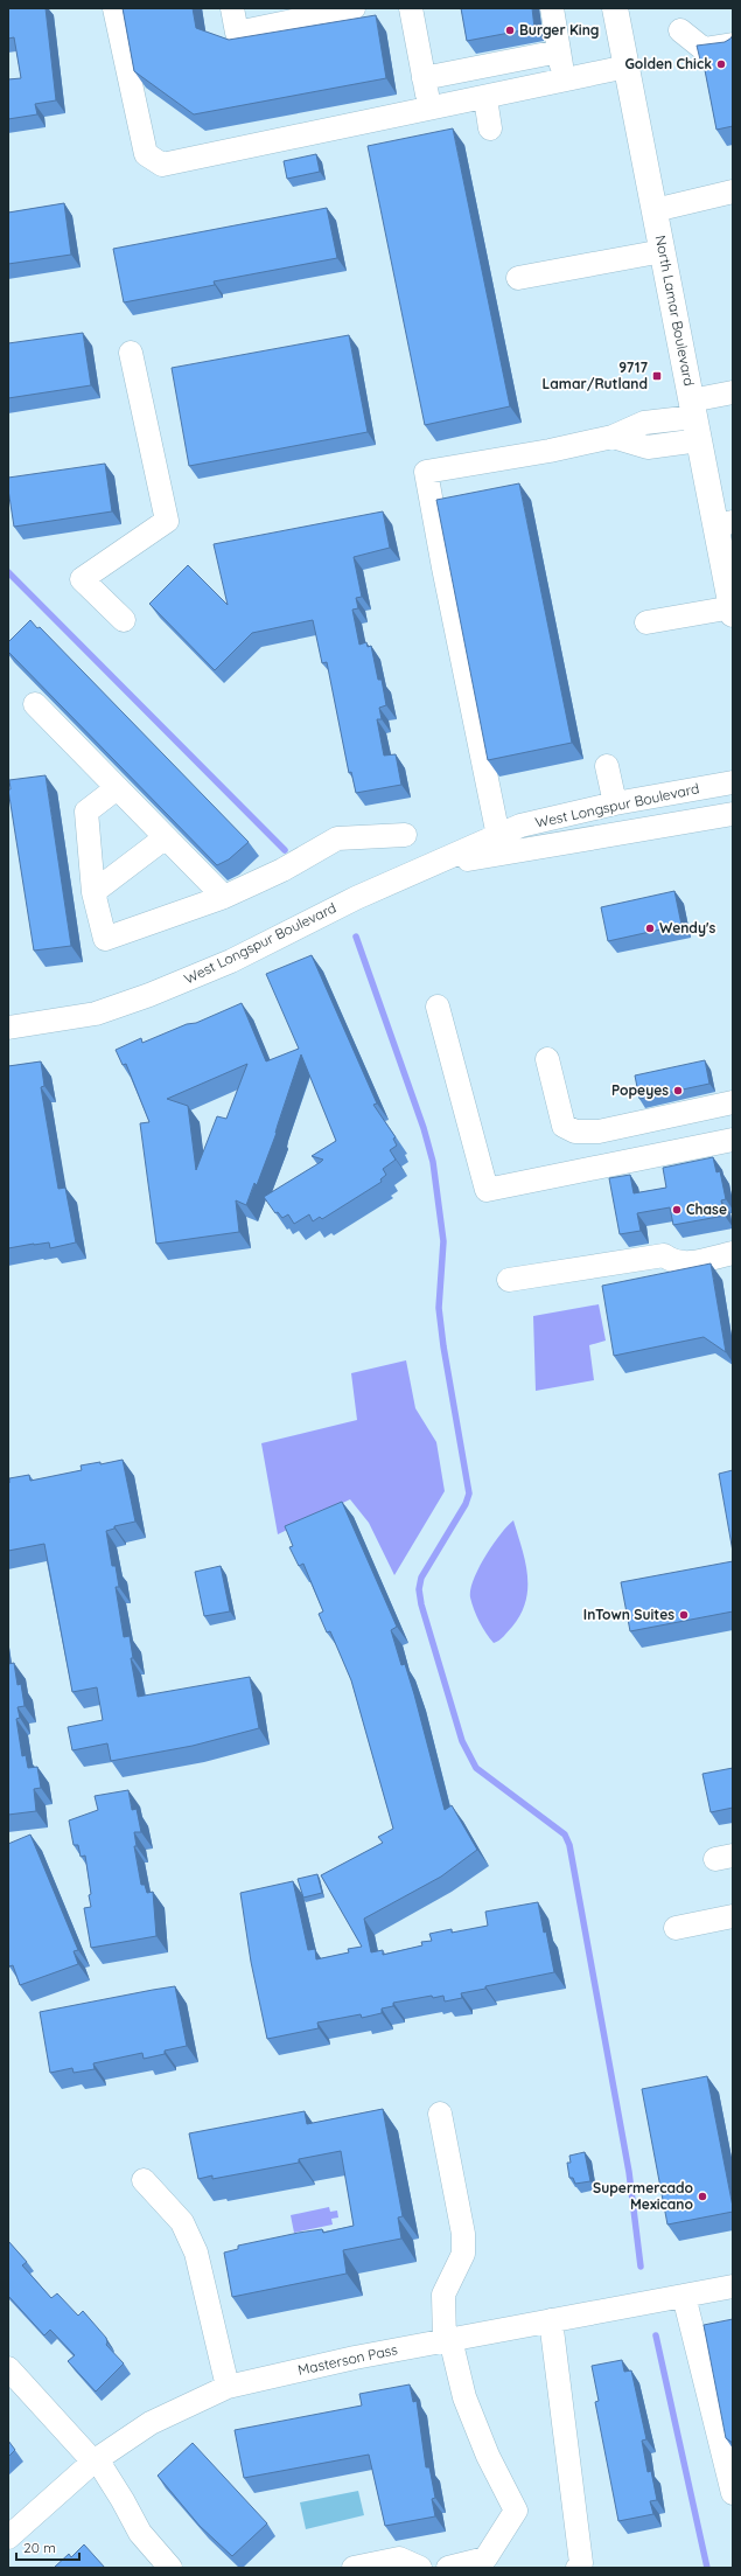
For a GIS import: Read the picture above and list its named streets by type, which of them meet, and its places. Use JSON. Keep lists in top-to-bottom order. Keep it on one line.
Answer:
{"streets":{"main road":["North Lamar Boulevard"],"street":["West Longspur Boulevard","Masterson Pass"]},"places":{"other":["Burger King","Golden Chick","Wendy's","Popeyes","Chase","InTown Suites","Supermercado Mexicano"],"transit":["9717 Lamar/Rutland"]},"scale_bar":"20 m"}
